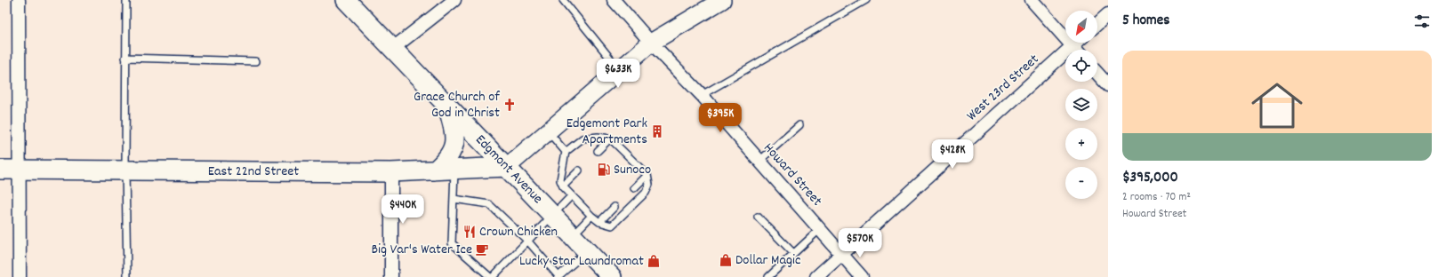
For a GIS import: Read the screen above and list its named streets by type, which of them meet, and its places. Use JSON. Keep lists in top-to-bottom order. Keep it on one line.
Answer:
{"streets":{"main road":["Edgmont Avenue","East 22nd Street"],"street":["West 23rd Street","Howard Street"]},"crossings":[["West 23rd Street","Howard Street"],["Edgmont Avenue","East 22nd Street"]],"places":{"church":["Grace Church of God in Christ"],"building":["Edgemont Park Apartments"],"fuel station":["Sunoco"],"restaurant":["Crown Chicken"],"cafe":["Big Var's Water Ice"],"shop":["Dollar Magic","Lucky Star Laundromat"]},"north":"bottom left","page":{"heading":"5 homes","map_buttons":["+","−"],"list":[{"name":"$395,000","note":"2 rooms · 70 m² · Howard Street"}],"price":["$633K","$395K","$428K","$440K","$570K"]}}
